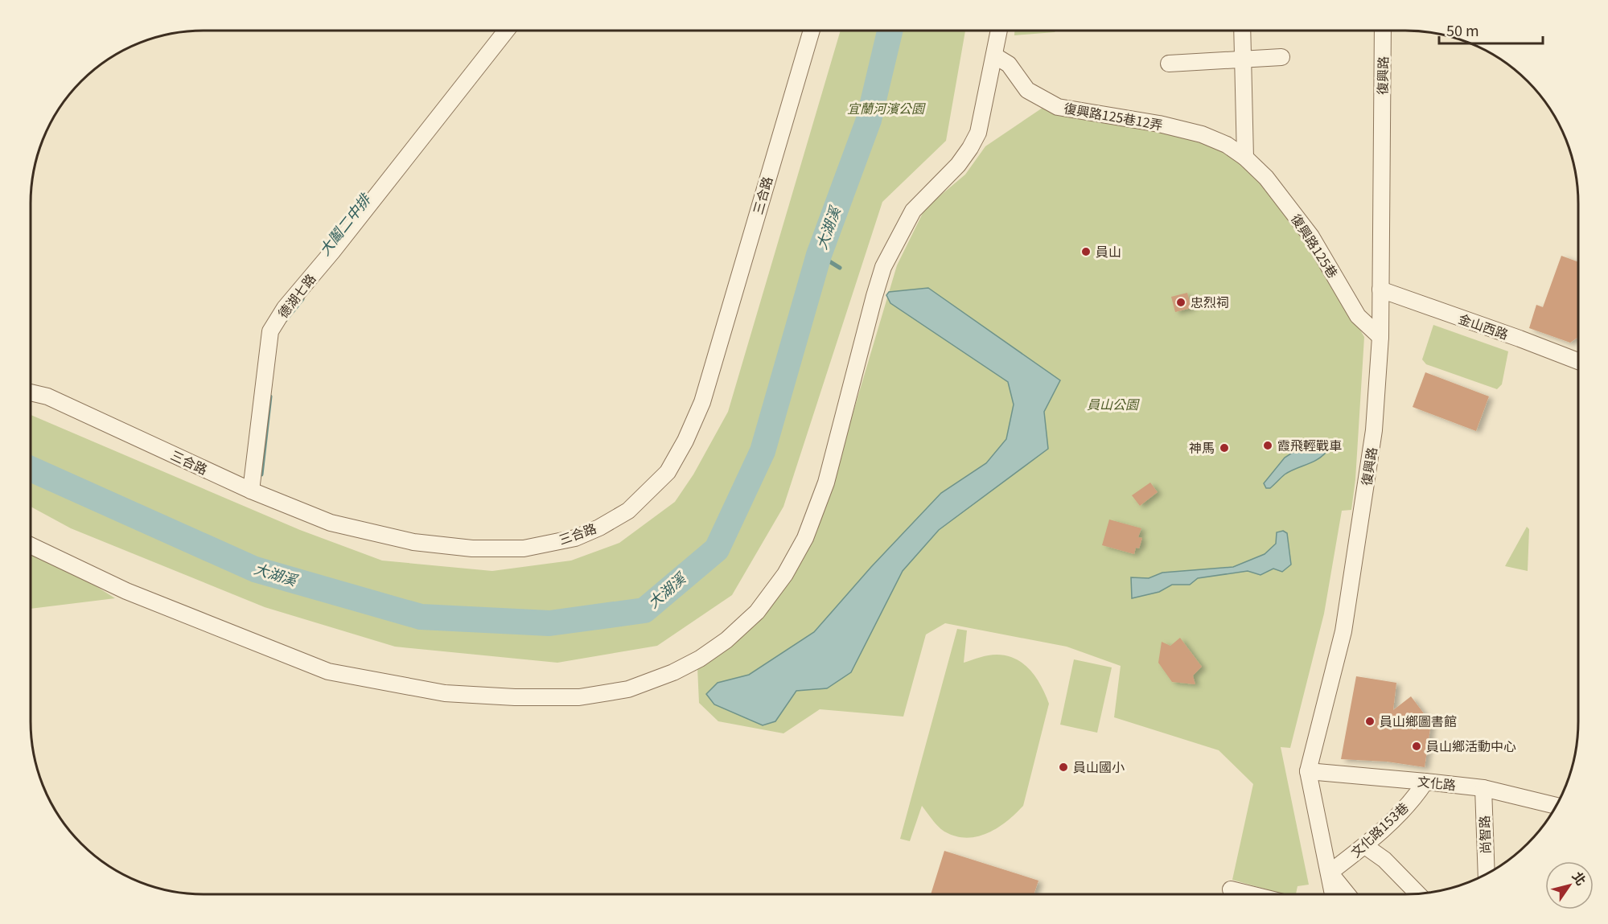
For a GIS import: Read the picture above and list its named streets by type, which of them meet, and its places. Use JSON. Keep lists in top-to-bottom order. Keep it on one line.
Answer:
{"streets":{"street":["復興路","復興路125巷12弄","三合路","復興路125巷","德湖七路","金山西路","文化路","文化路153巷","尚智路"]},"crossings":[["復興路","復興路125巷"],["復興路","金山西路"],["復興路","文化路"],["復興路","文化路153巷"],["復興路125巷12弄","復興路125巷"],["三合路","德湖七路"],["文化路","文化路153巷"],["文化路","尚智路"]],"water":["大鬮二中排","大湖溪"],"parks":["宜蘭河濱公園","員山公園"],"places":["員山","忠烈祠","霞飛輕戰車","神馬","員山鄉圖書館","員山鄉活動中心","員山國小"],"scale_bar":"50 m","north":"top right"}
